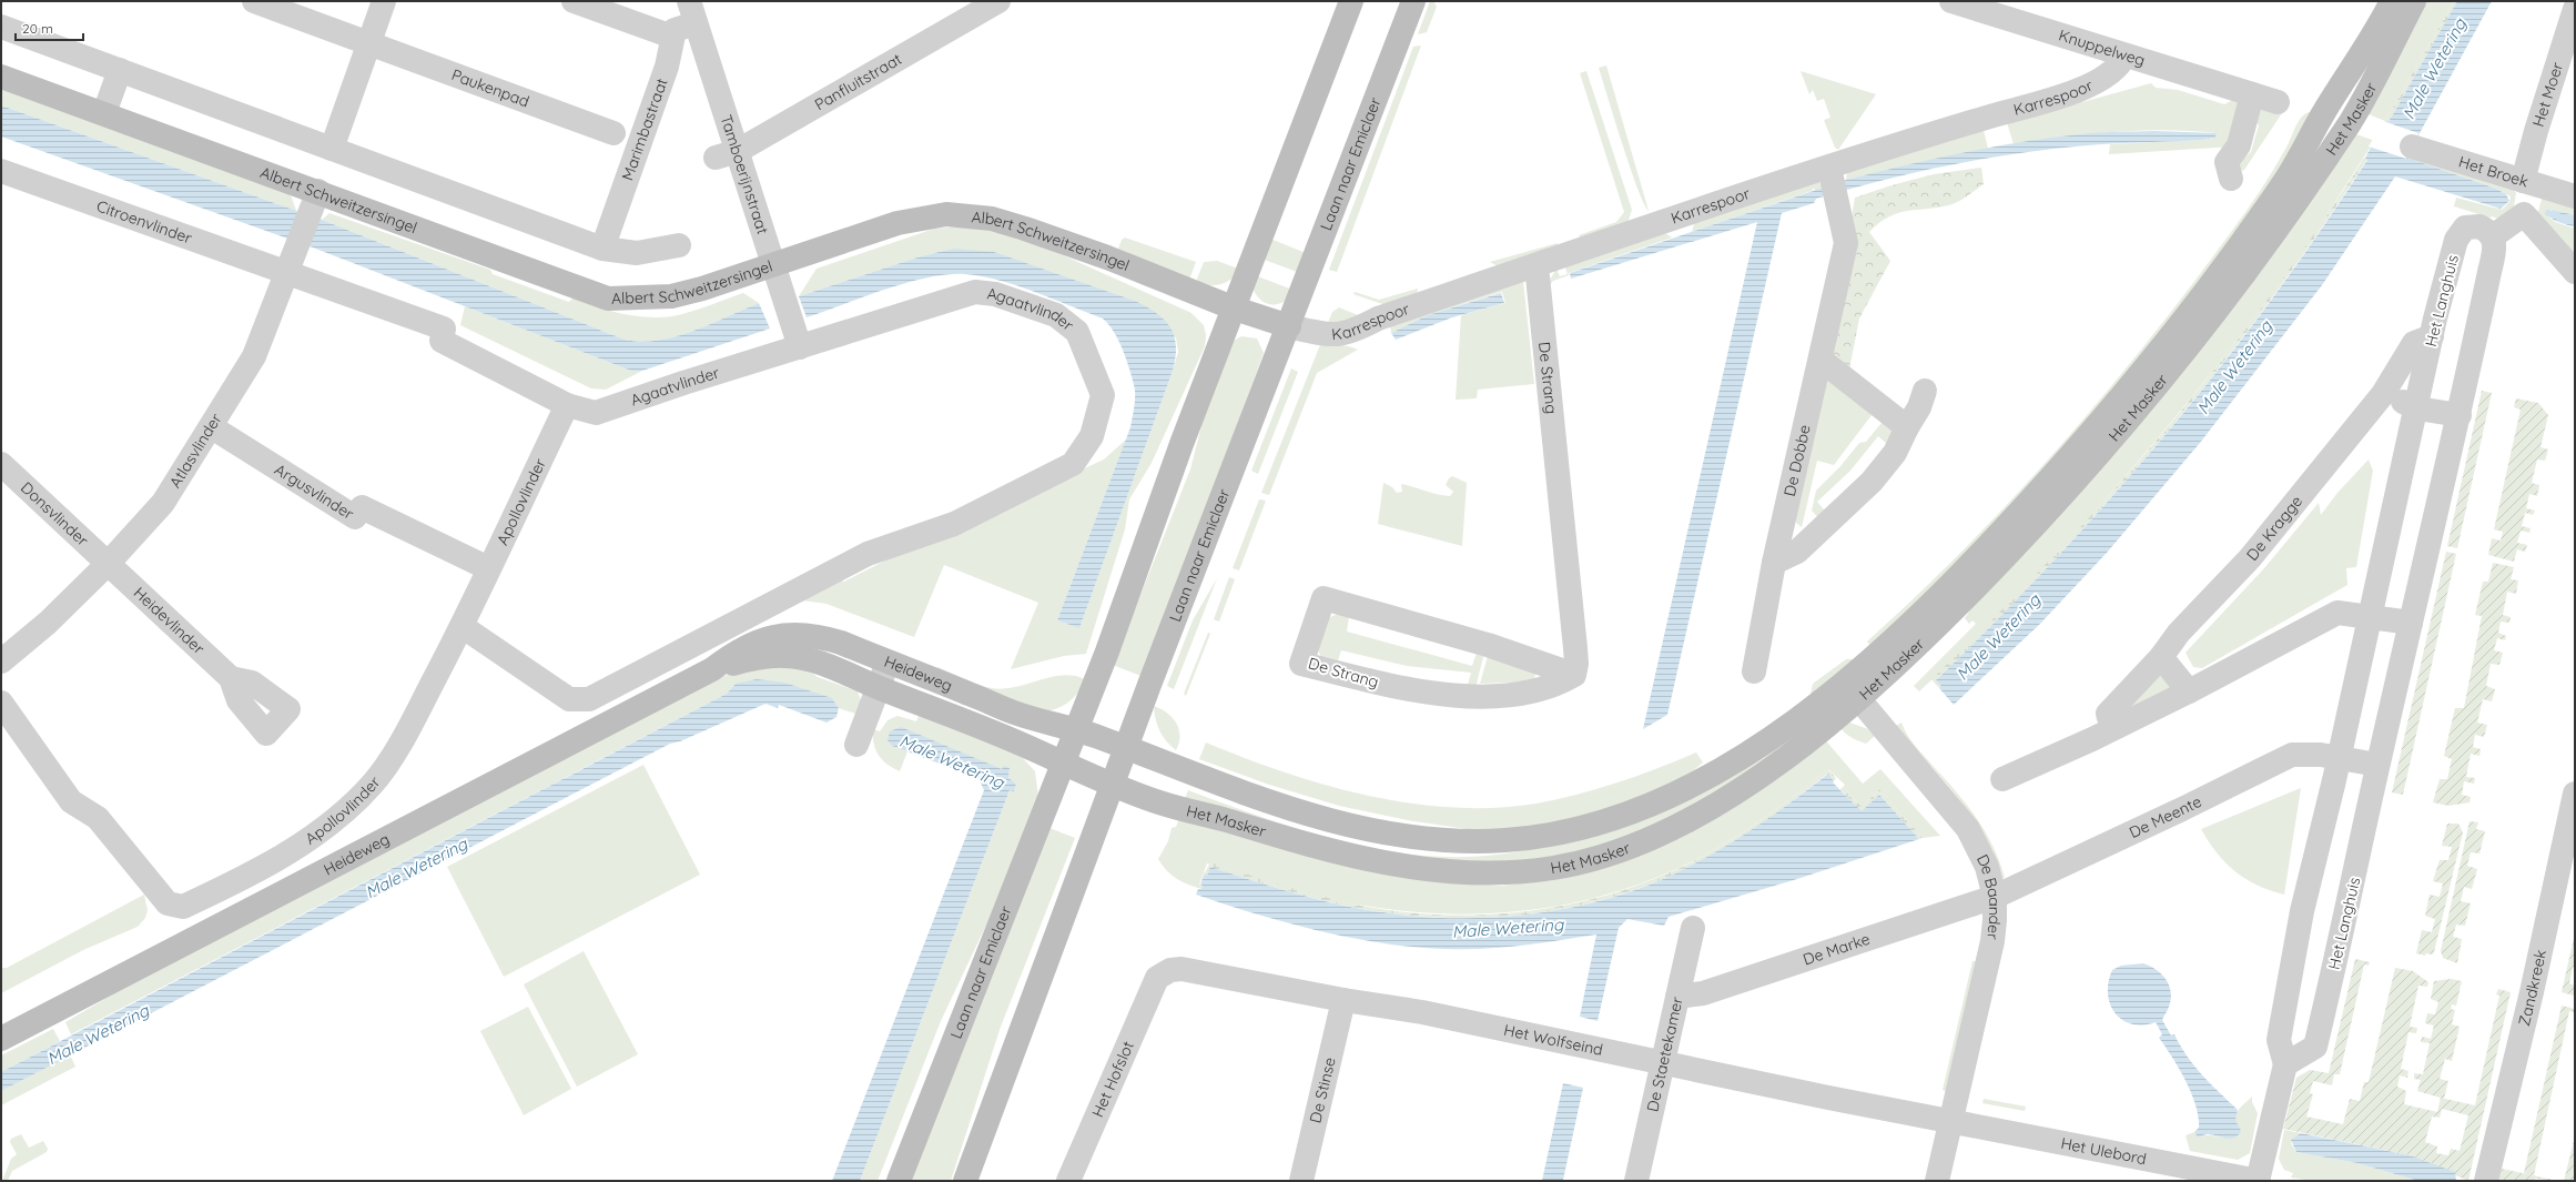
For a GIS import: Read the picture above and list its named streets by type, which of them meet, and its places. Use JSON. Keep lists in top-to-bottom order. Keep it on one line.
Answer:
{"streets":{"street":["Knuppelweg","Panfluitstraat","Paukenpad","Het Moer","Karrespoor","Het Masker","Marimbastraat","Laan naar Emiclaer","Het Broek","Tamboerijnstraat","Albert Schweitzersingel","Citroenvlinder","Het Langhuis","Agaatvlinder","De Strang","Atlasvlinder","De Dobbe","Argusvlinder","Apollovlinder","Donsvlinder","De Kragge","Heidevlinder","Heideweg","De Meente","De Baander","De Marke","Zandkreek","Het Wolfseind","De Staetekamer","Het Hofslot","De Stinse","Het Ulebord"]},"crossings":[["Knuppelweg","Karrespoor"],["Panfluitstraat","Tamboerijnstraat"],["Het Moer","Het Broek"],["Karrespoor","Laan naar Emiclaer"],["Karrespoor","De Strang"],["Karrespoor","De Dobbe"],["Het Masker","Laan naar Emiclaer"],["Het Masker","Heideweg"],["Het Masker","De Baander"],["Laan naar Emiclaer","Albert Schweitzersingel"],["Laan naar Emiclaer","Heideweg"],["Tamboerijnstraat","Albert Schweitzersingel"],["Tamboerijnstraat","Agaatvlinder"],["Albert Schweitzersingel","Atlasvlinder"],["Citroenvlinder","Agaatvlinder"],["Citroenvlinder","Atlasvlinder"],["Het Langhuis","De Kragge"],["Het Langhuis","De Meente"],["Het Langhuis","Het Ulebord"],["Agaatvlinder","Atlasvlinder"],["Agaatvlinder","Apollovlinder"],["Atlasvlinder","Argusvlinder"],["Atlasvlinder","Donsvlinder"],["Atlasvlinder","Heidevlinder"],["Argusvlinder","Apollovlinder"],["Donsvlinder","Heidevlinder"],["De Meente","De Baander"],["De Meente","De Marke"],["De Baander","De Marke"],["De Baander","Het Wolfseind"],["De Baander","Het Ulebord"],["De Marke","De Staetekamer"],["Het Wolfseind","De Staetekamer"],["Het Wolfseind","Het Hofslot"],["Het Wolfseind","De Stinse"],["Het Wolfseind","Het Ulebord"]],"water":["Male Wetering"],"scale_bar":"20 m"}
